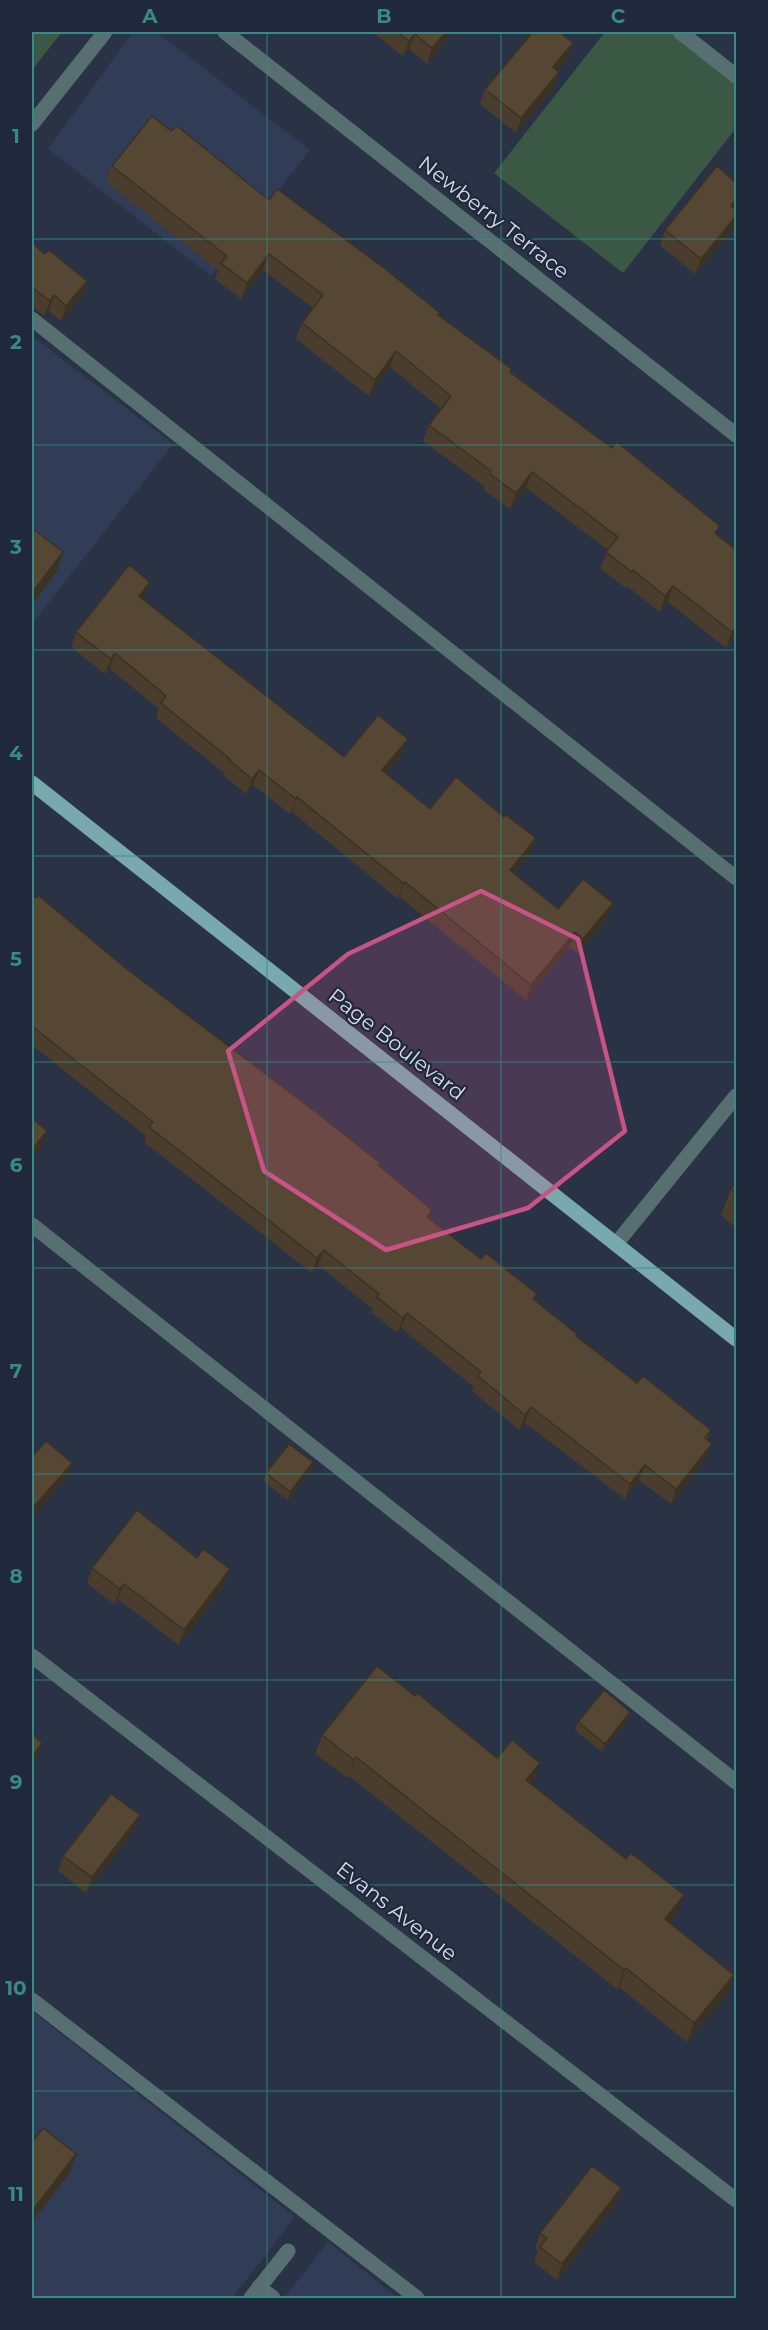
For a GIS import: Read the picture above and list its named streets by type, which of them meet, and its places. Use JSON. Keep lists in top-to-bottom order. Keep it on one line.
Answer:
{"streets":{"main road":["Page Boulevard"],"street":["Newberry Terrace","Evans Avenue"]},"grid":{"columns":["A","B","C"],"rows":["1","2","3","4","5","6","7","8","9","10","11"]}}
